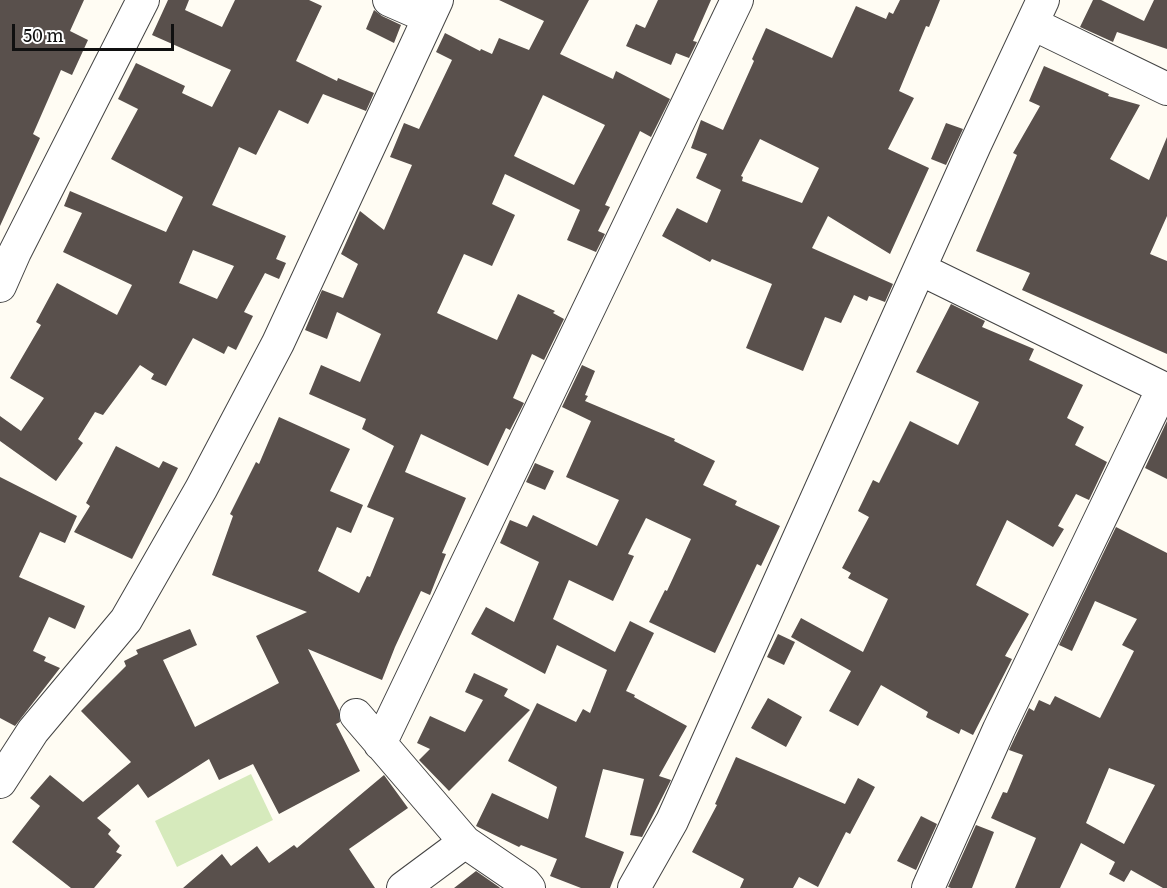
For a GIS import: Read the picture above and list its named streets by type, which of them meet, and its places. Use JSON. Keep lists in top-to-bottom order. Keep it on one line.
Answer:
{"scale_bar":"50 m"}
